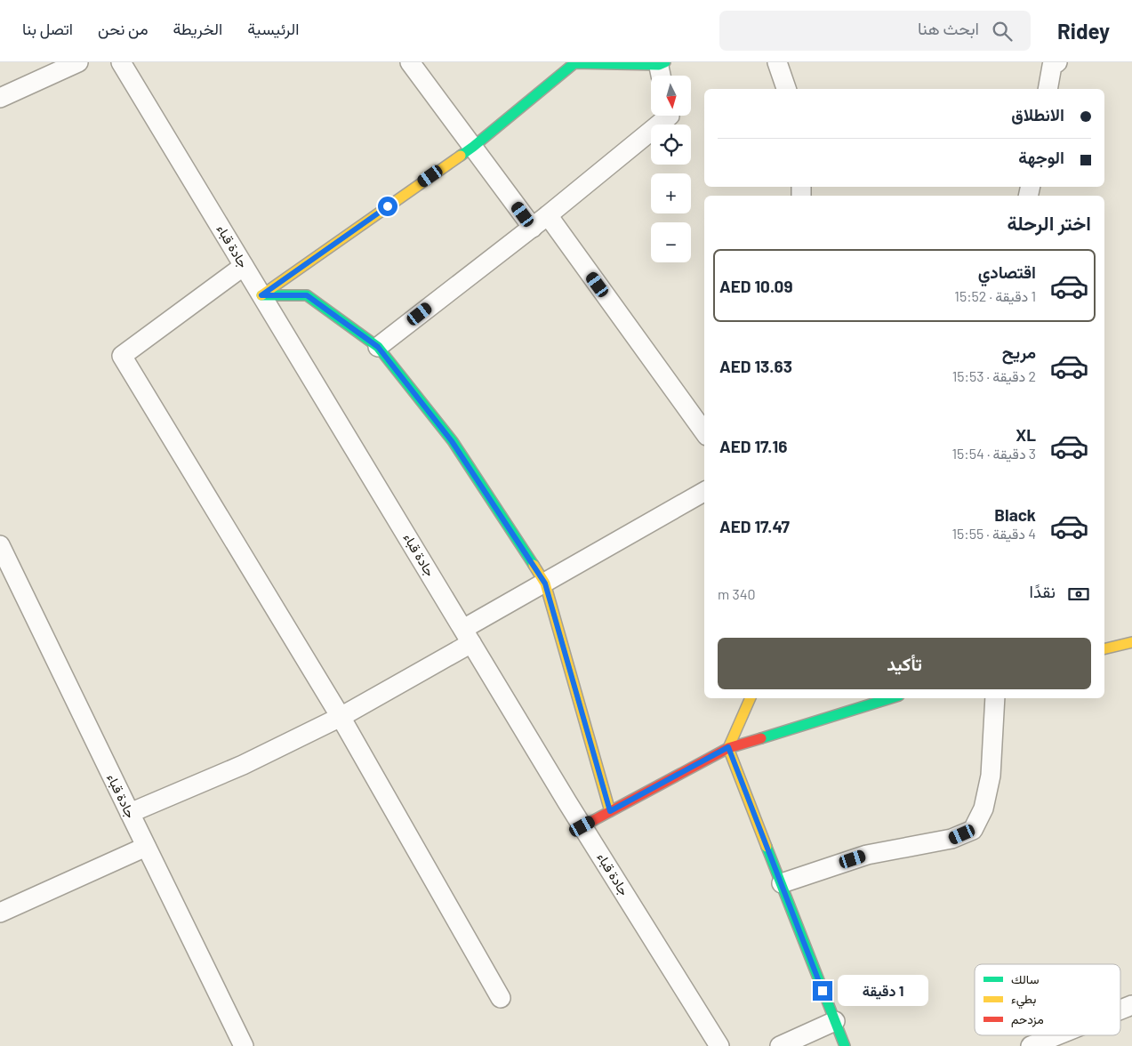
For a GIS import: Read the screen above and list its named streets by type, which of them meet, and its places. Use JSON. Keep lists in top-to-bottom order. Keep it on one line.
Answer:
{"streets":{"street":["جادة قباء"]},"legend":["سالك","بطيء","مزدحم"],"north":"bottom","page":{"header":"Ridey","search":"ابحث هنا","nav":["الرئيسية","الخريطة","من نحن","اتصل بنا"],"map_buttons":["+","−"],"banner":["الانطلاق","الوجهة"],"heading":"اختر الرحلة","list":[{"name":"اقتصادي","note":"1 دقيقة · 15:52","value":"AED 10.09"},{"name":"مريح","note":"2 دقيقة · 15:53","value":"AED 13.63"},{"name":"XL","note":"3 دقيقة · 15:54","value":"AED 17.16"},{"name":"Black","note":"4 دقيقة · 15:55","value":"AED 17.47"}],"pay":["نقدًا","340 m"],"buttons":"تأكيد","bubble":"1 دقيقة"}}
